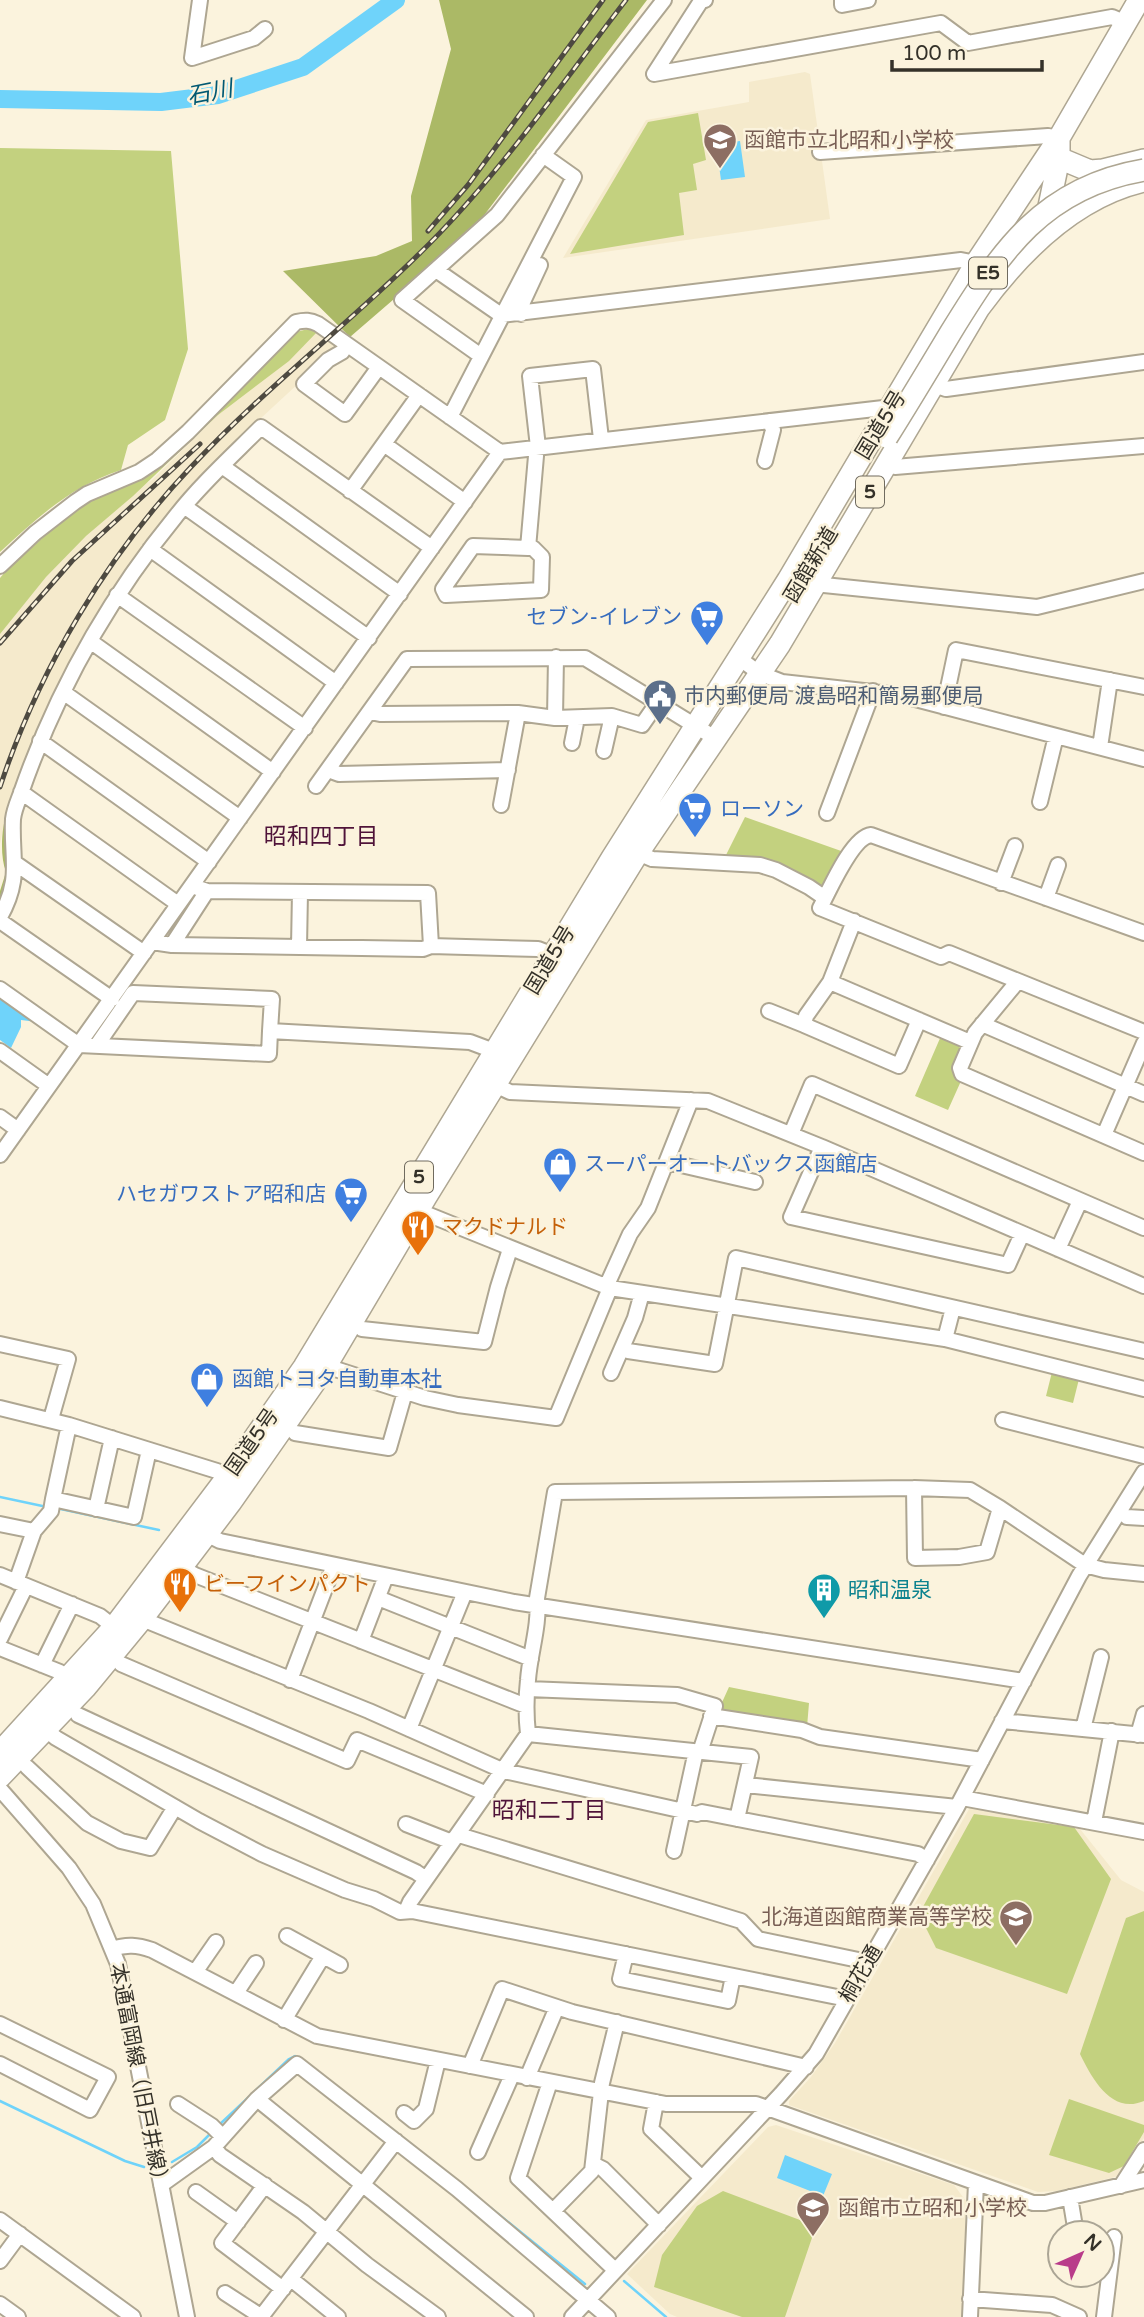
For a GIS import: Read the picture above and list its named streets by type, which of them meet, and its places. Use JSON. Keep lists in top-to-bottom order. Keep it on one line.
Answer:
{"streets":{"highway":["E5","国道5号","5","函館新道"],"street":["桐花通","本通富岡線（旧戸井線）"]},"crossings":[["国道5号","5"],["国道5号","函館新道"]],"districts":["昭和四丁目","昭和二丁目"],"water":["石川"],"places":{"school or university":["函館市立北昭和小学校","北海道函館商業高等学校","函館市立昭和小学校"],"supermarket":["セブン-イレブン","ローソン","ハセガワストア昭和店"],"public building":["市内郵便局 渡島昭和簡易郵便局"],"shop":["スーパーオートバックス函館店","函館トヨタ自動車本社"],"restaurant":["マクドナルド","ビーフインパクト"],"building":["昭和温泉"]},"scale_bar":"100 m","north":"top right"}
